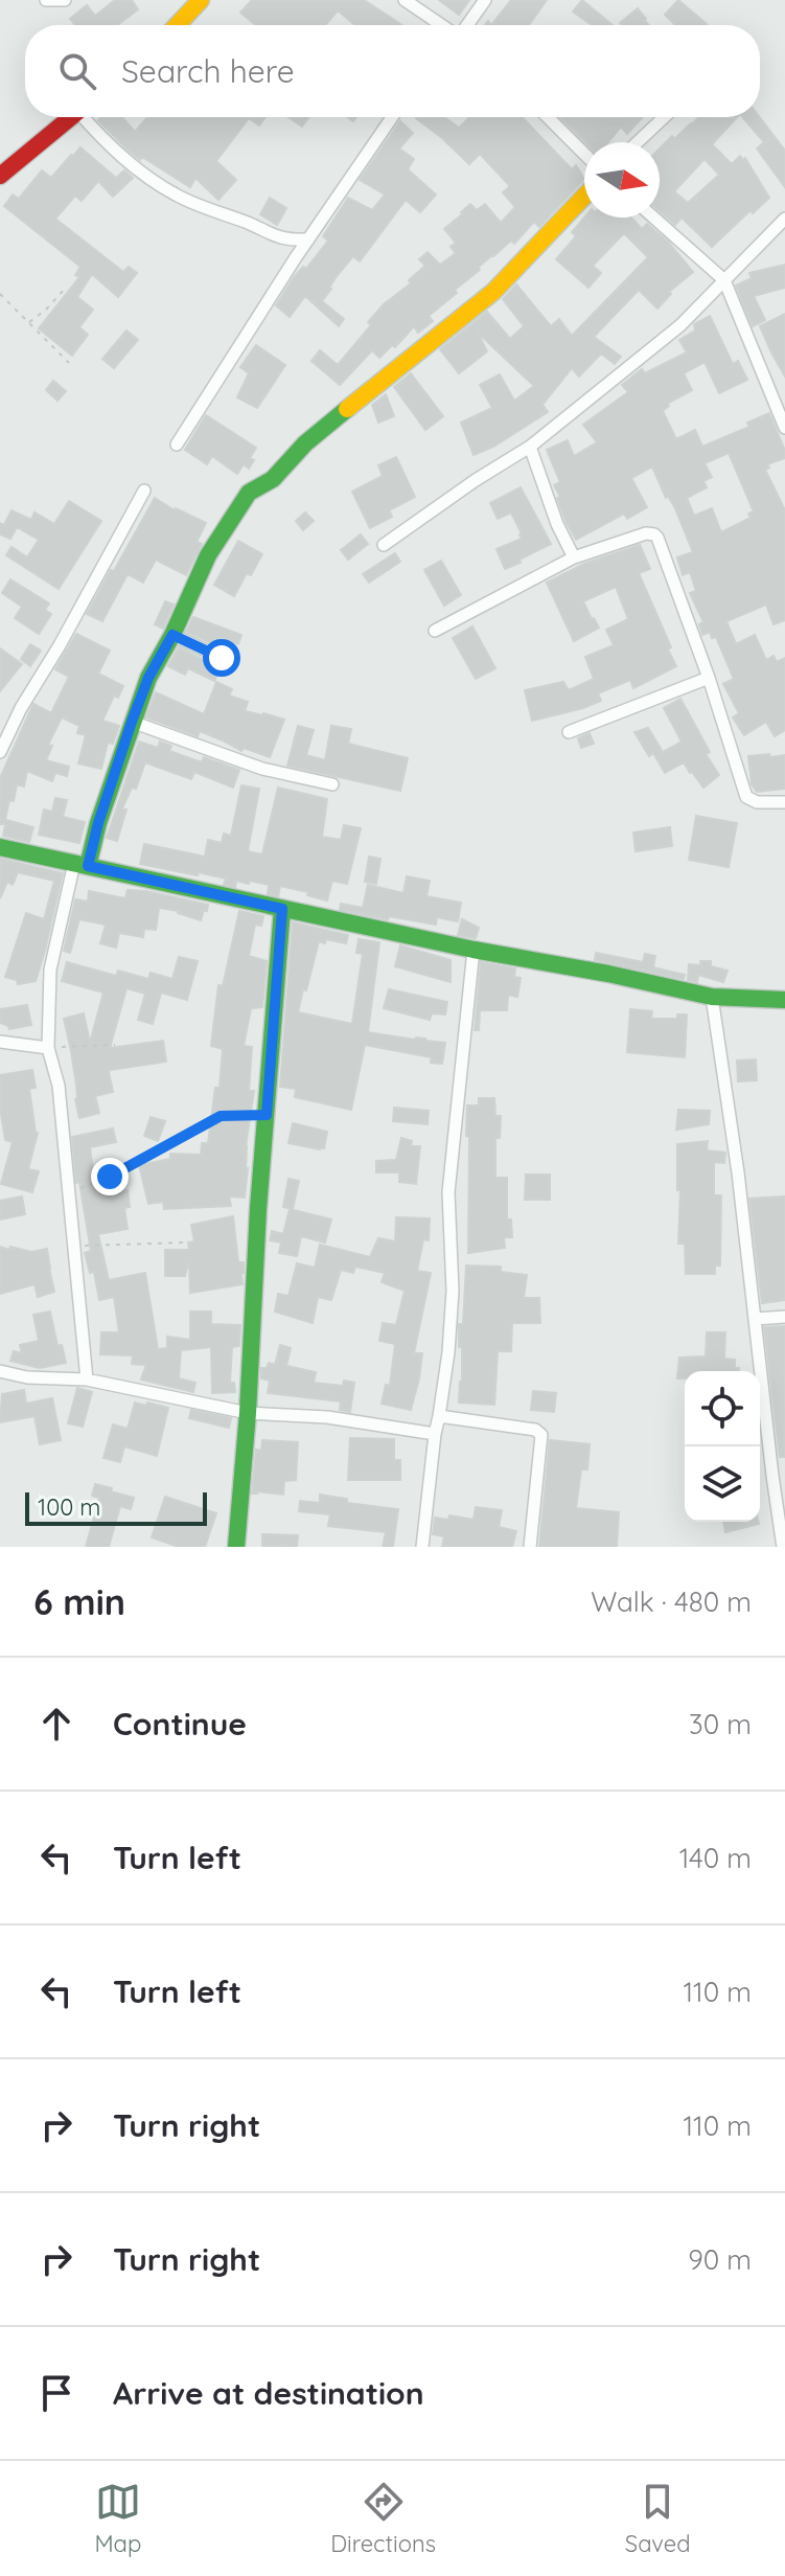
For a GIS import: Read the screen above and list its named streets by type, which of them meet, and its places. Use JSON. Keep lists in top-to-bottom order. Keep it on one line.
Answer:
{"scale_bar":"100 m","north":"right","page":{"search":"Search here","scale":"100 m","heading":["6 min","Walk · 480 m"],"list":[["Continue","30 m"],["Turn left","140 m"],["Turn left","110 m"],["Turn right","110 m"],["Turn right","90 m"],"Arrive at destination"],"nav":["Map","Directions","Saved"]}}
